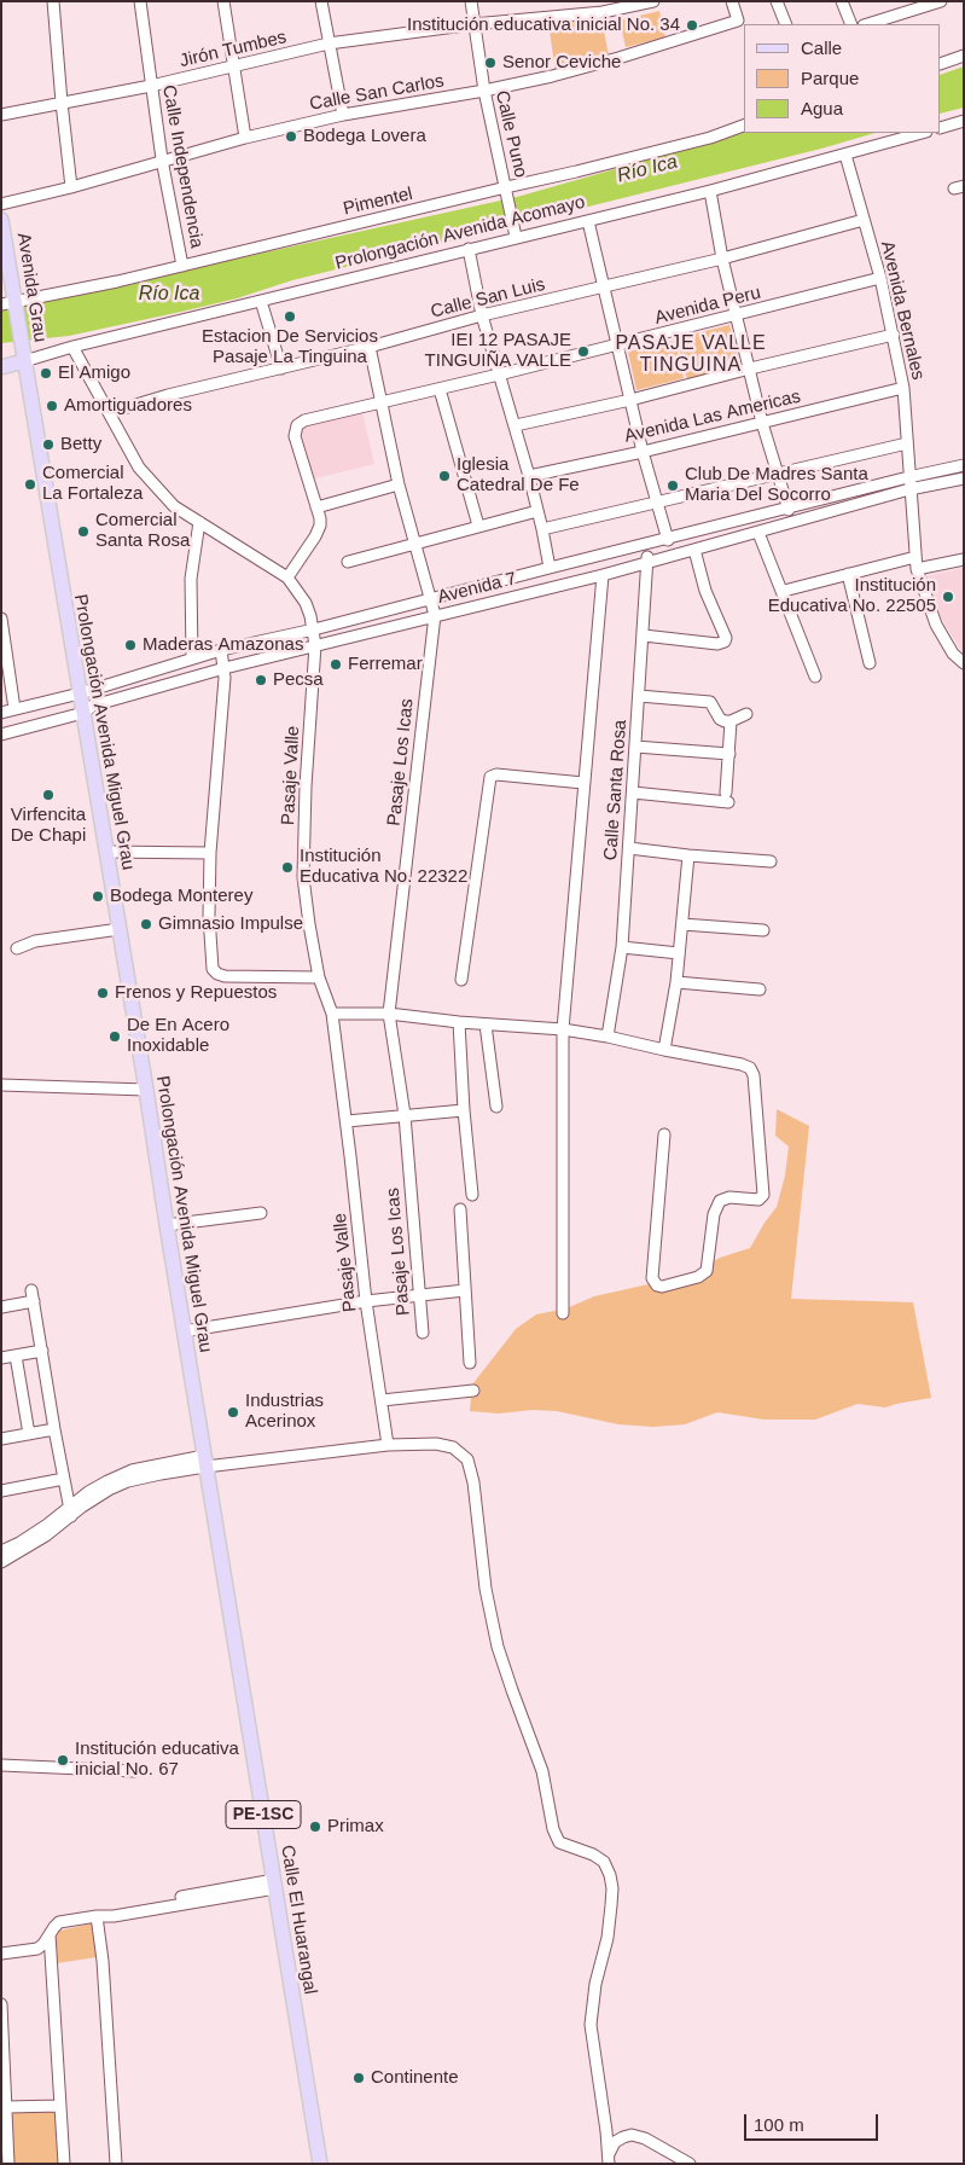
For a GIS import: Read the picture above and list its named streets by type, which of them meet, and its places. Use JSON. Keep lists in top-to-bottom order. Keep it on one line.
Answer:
{"streets":{"main road":["Prolongación Avenida Acomayo","Avenida Grau","Prolongación Avenida Miguel Grau","PE-1SC","Calle El Huarangal"],"street":["Jirón Tumbes","Calle San Carlos","Calle Puno","Calle Independencia","Pimentel","Calle San Luis","Avenida Peru","Avenida Bernales","Avenida Las Americas","Avenida 7","Pasaje Los Icas","Pasaje Valle","Calle Santa Rosa"]},"crossings":[["Jirón Tumbes","Calle Puno"],["Jirón Tumbes","Calle Independencia"],["Calle San Carlos","Calle Puno"],["Calle San Carlos","Calle Independencia"],["Calle Puno","Pimentel"],["Calle Puno","Prolongación Avenida Acomayo"],["Calle Independencia","Pimentel"],["Pimentel","Avenida Grau"],["Prolongación Avenida Acomayo","Avenida Grau"],["Prolongación Avenida Acomayo","Avenida Bernales"],["Prolongación Avenida Acomayo","Prolongación Avenida Miguel Grau"],["Prolongación Avenida Acomayo","Pasaje Valle"],["Avenida Grau","Prolongación Avenida Miguel Grau"],["Calle San Luis","Avenida Bernales"],["Calle San Luis","Pasaje Los Icas"],["Avenida Peru","Avenida Bernales"],["Avenida Peru","Pasaje Los Icas"],["Avenida Bernales","Avenida Las Americas"],["Avenida Bernales","Avenida 7"],["Avenida 7","Prolongación Avenida Miguel Grau"],["Avenida 7","Pasaje Los Icas"],["Avenida 7","Pasaje Valle"],["Avenida 7","Calle Santa Rosa"],["Prolongación Avenida Miguel Grau","Calle El Huarangal"]],"districts":["PASAJE VALLE TINGUINA"],"water":["Río Ica"],"places":["Institución educativa inicial No. 34","Senor Ceviche","Bodega Lovera","Estacion De Servicios Pasaje La Tinguina","IEI 12 PASAJE TINGUIÑA VALLE","El Amigo","Amortiguadores","Betty","Iglesia Catedral De Fe","Comercial La Fortaleza","Club De Madres Santa Maria Del Socorro","Comercial Santa Rosa","Institución Educativa No. 22505","Maderas Amazonas","Ferremar","Pecsa","Virfencita De Chapi","Institución Educativa No. 22322","Bodega Monterey","Gimnasio Impulse","Frenos y Repuestos","De En Acero Inoxidable","Industrias Acerinox","Institución educativa inicial No. 67","Primax","Continente"],"legend":["Calle","Parque","Agua"],"scale_bar":"100 m"}
